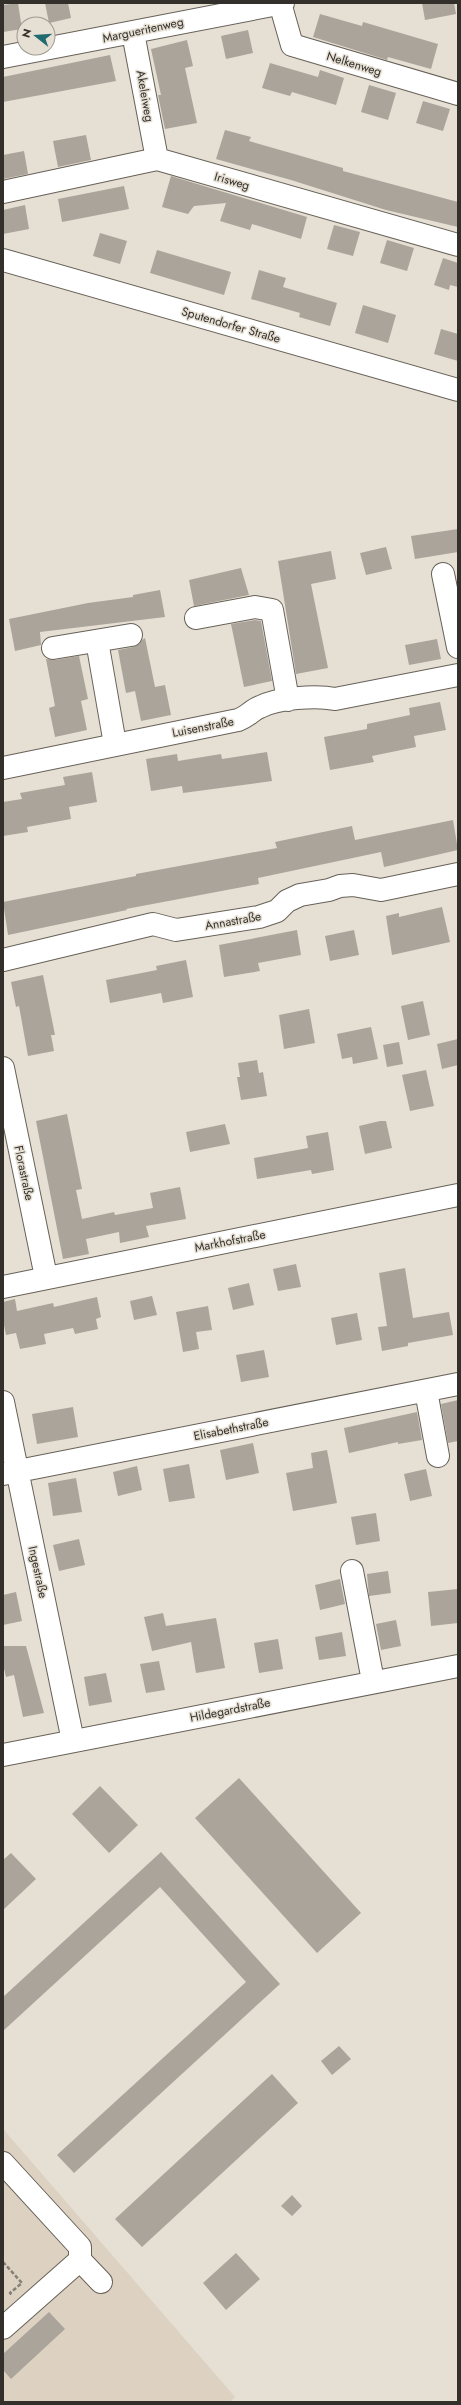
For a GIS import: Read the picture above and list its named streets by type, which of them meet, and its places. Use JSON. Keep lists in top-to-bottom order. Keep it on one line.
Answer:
{"streets":{"street":["Margueritenweg","Nelkenweg","Akeleiweg","Irisweg","Sputendorfer Straße","Luisenstraße","Annastraße","Florastraße","Markhofstraße","Elisabethstraße","Ingestraße","Hildegardstraße"]},"crossings":[["Margueritenweg","Nelkenweg"],["Margueritenweg","Akeleiweg"],["Akeleiweg","Irisweg"],["Florastraße","Markhofstraße"],["Elisabethstraße","Ingestraße"],["Ingestraße","Hildegardstraße"]],"north":"left"}
